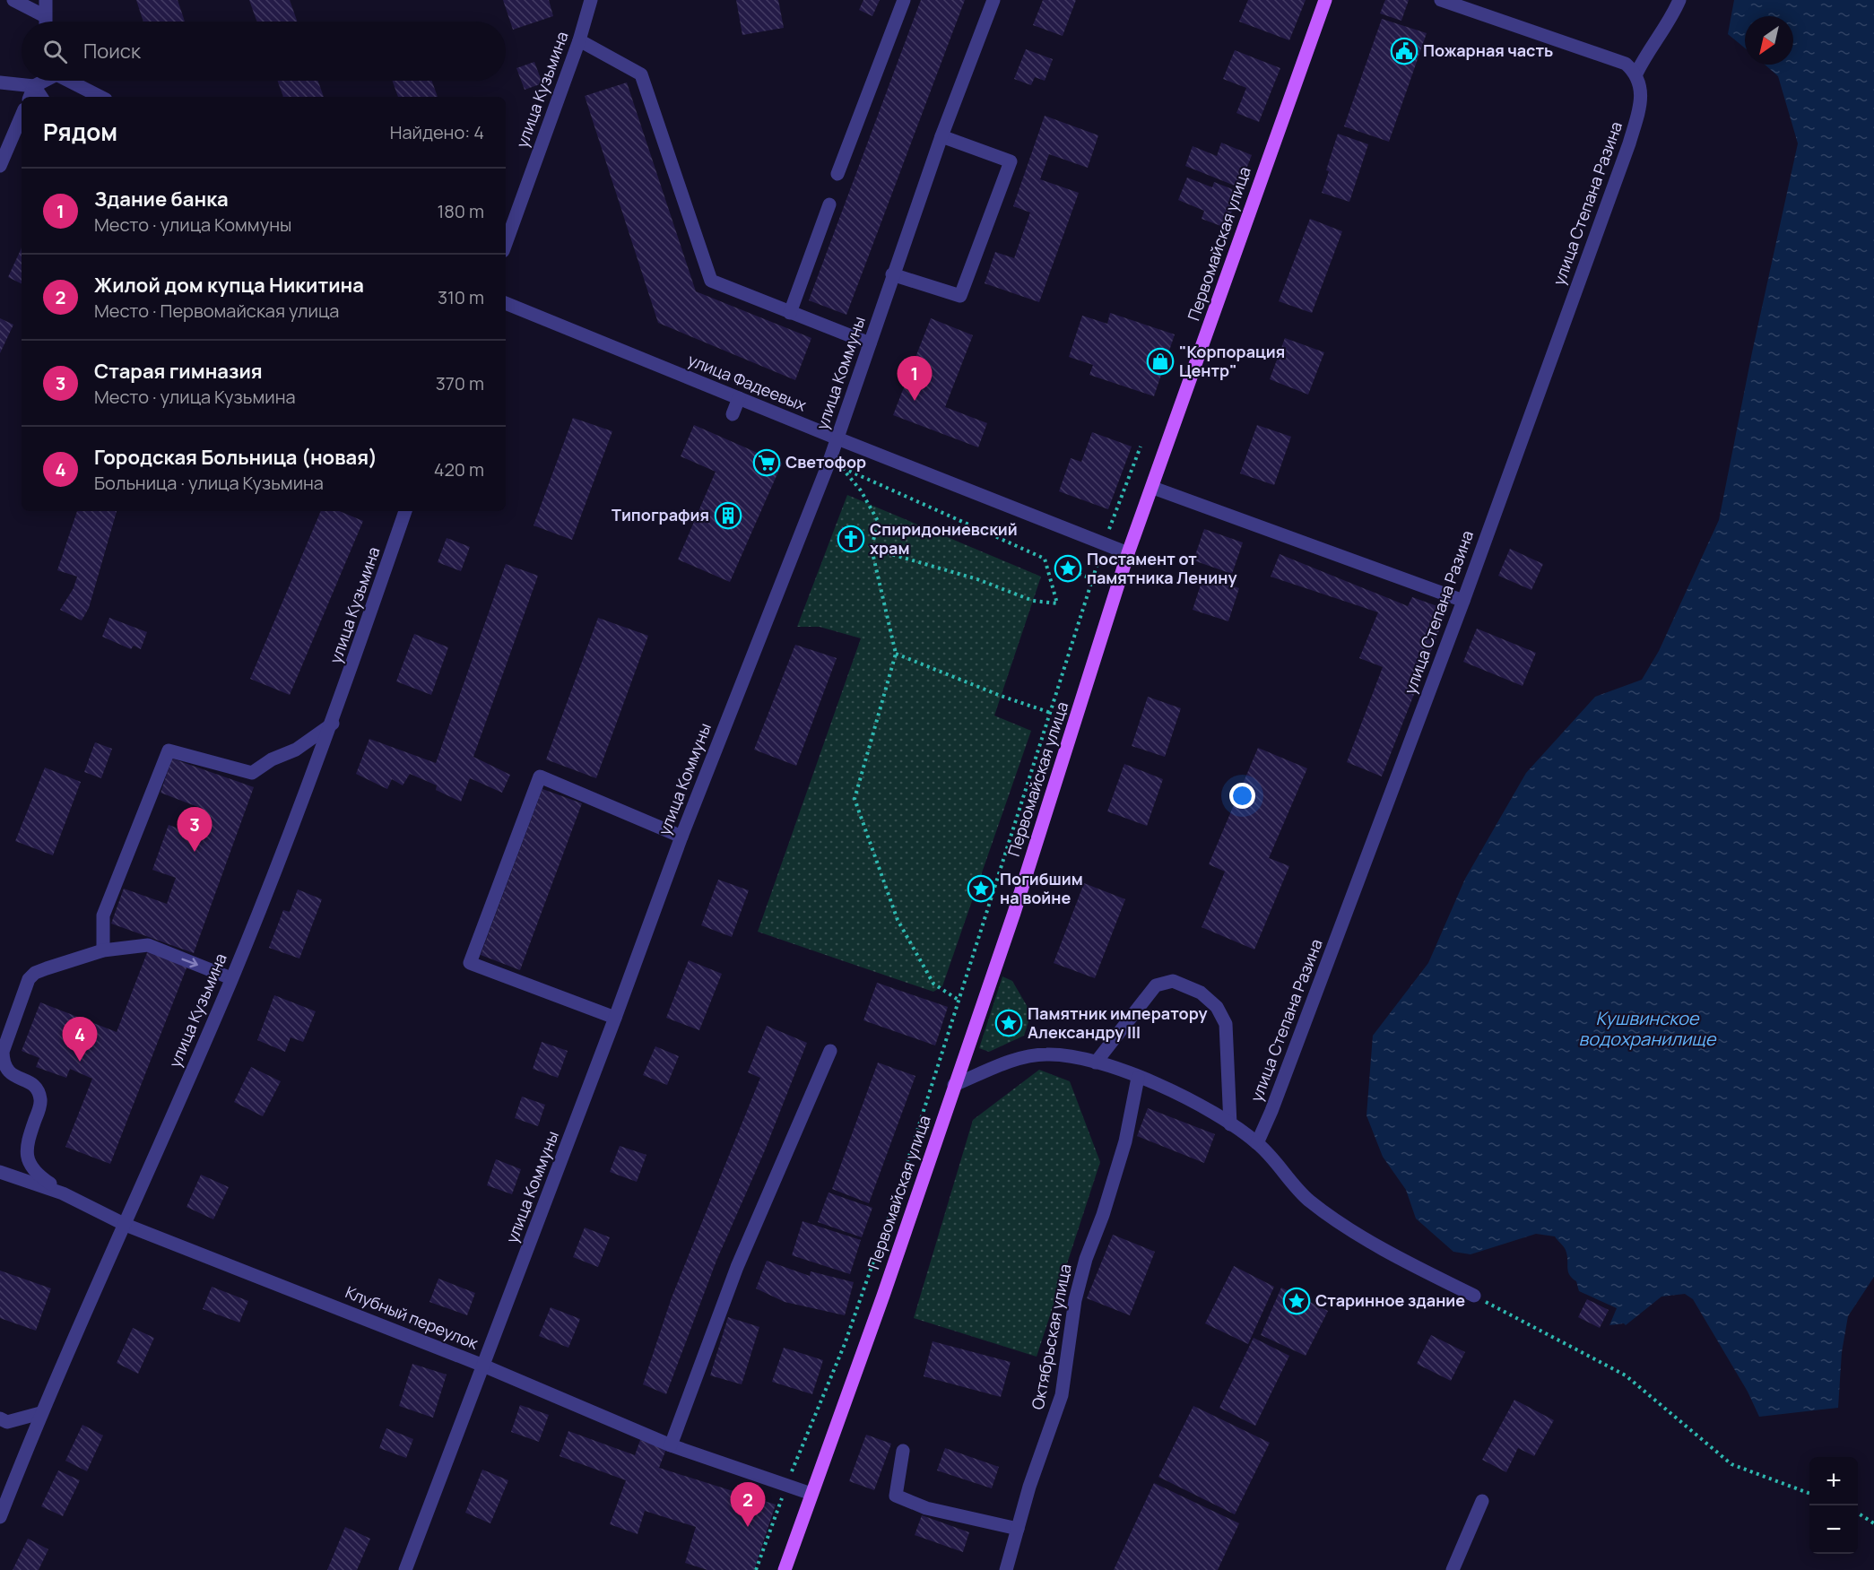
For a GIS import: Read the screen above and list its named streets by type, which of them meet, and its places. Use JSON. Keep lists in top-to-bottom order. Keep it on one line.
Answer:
{"streets":{"main road":["Первомайская улица"],"street":["улица Кузьмина","улица Степана Разина","улица Коммуны","улица Фадеевых","Клубный переулок","Октябрьская улица"]},"crossings":[["улица Кузьмина","Клубный переулок"],["Первомайская улица","улица Фадеевых"],["Первомайская улица","Клубный переулок"],["улица Коммуны","улица Фадеевых"],["улица Коммуны","Клубный переулок"]],"water":["Кушвинское водохранилище"],"places":{"public building":["Пожарная часть"],"shop":["\"Корпорация Центр\""],"supermarket":["Светофор"],"building":["Типография"],"church":["Спиридониевский храм"],"place":["Постамент от памятника Ленину","Погибшим на войне","Памятник императору Александру III","Старинное здание"]},"north":"bottom left","page":{"search":"Поиск","heading":["Рядом","Найдено: 4"],"list":[{"mark":"1","name":"Здание банка","note":"Место · улица Коммуны","value":"180 m"},{"mark":"2","name":"Жилой дом купца Никитина","note":"Место · Первомайская улица","value":"310 m"},{"mark":"3","name":"Старая гимназия","note":"Место · улица Кузьмина","value":"370 m"},{"mark":"4","name":"Городская Больница (новая)","note":"Больница · улица Кузьмина","value":"420 m"}],"pins":["1","3","4","2"],"map_buttons":["+","−"]}}
